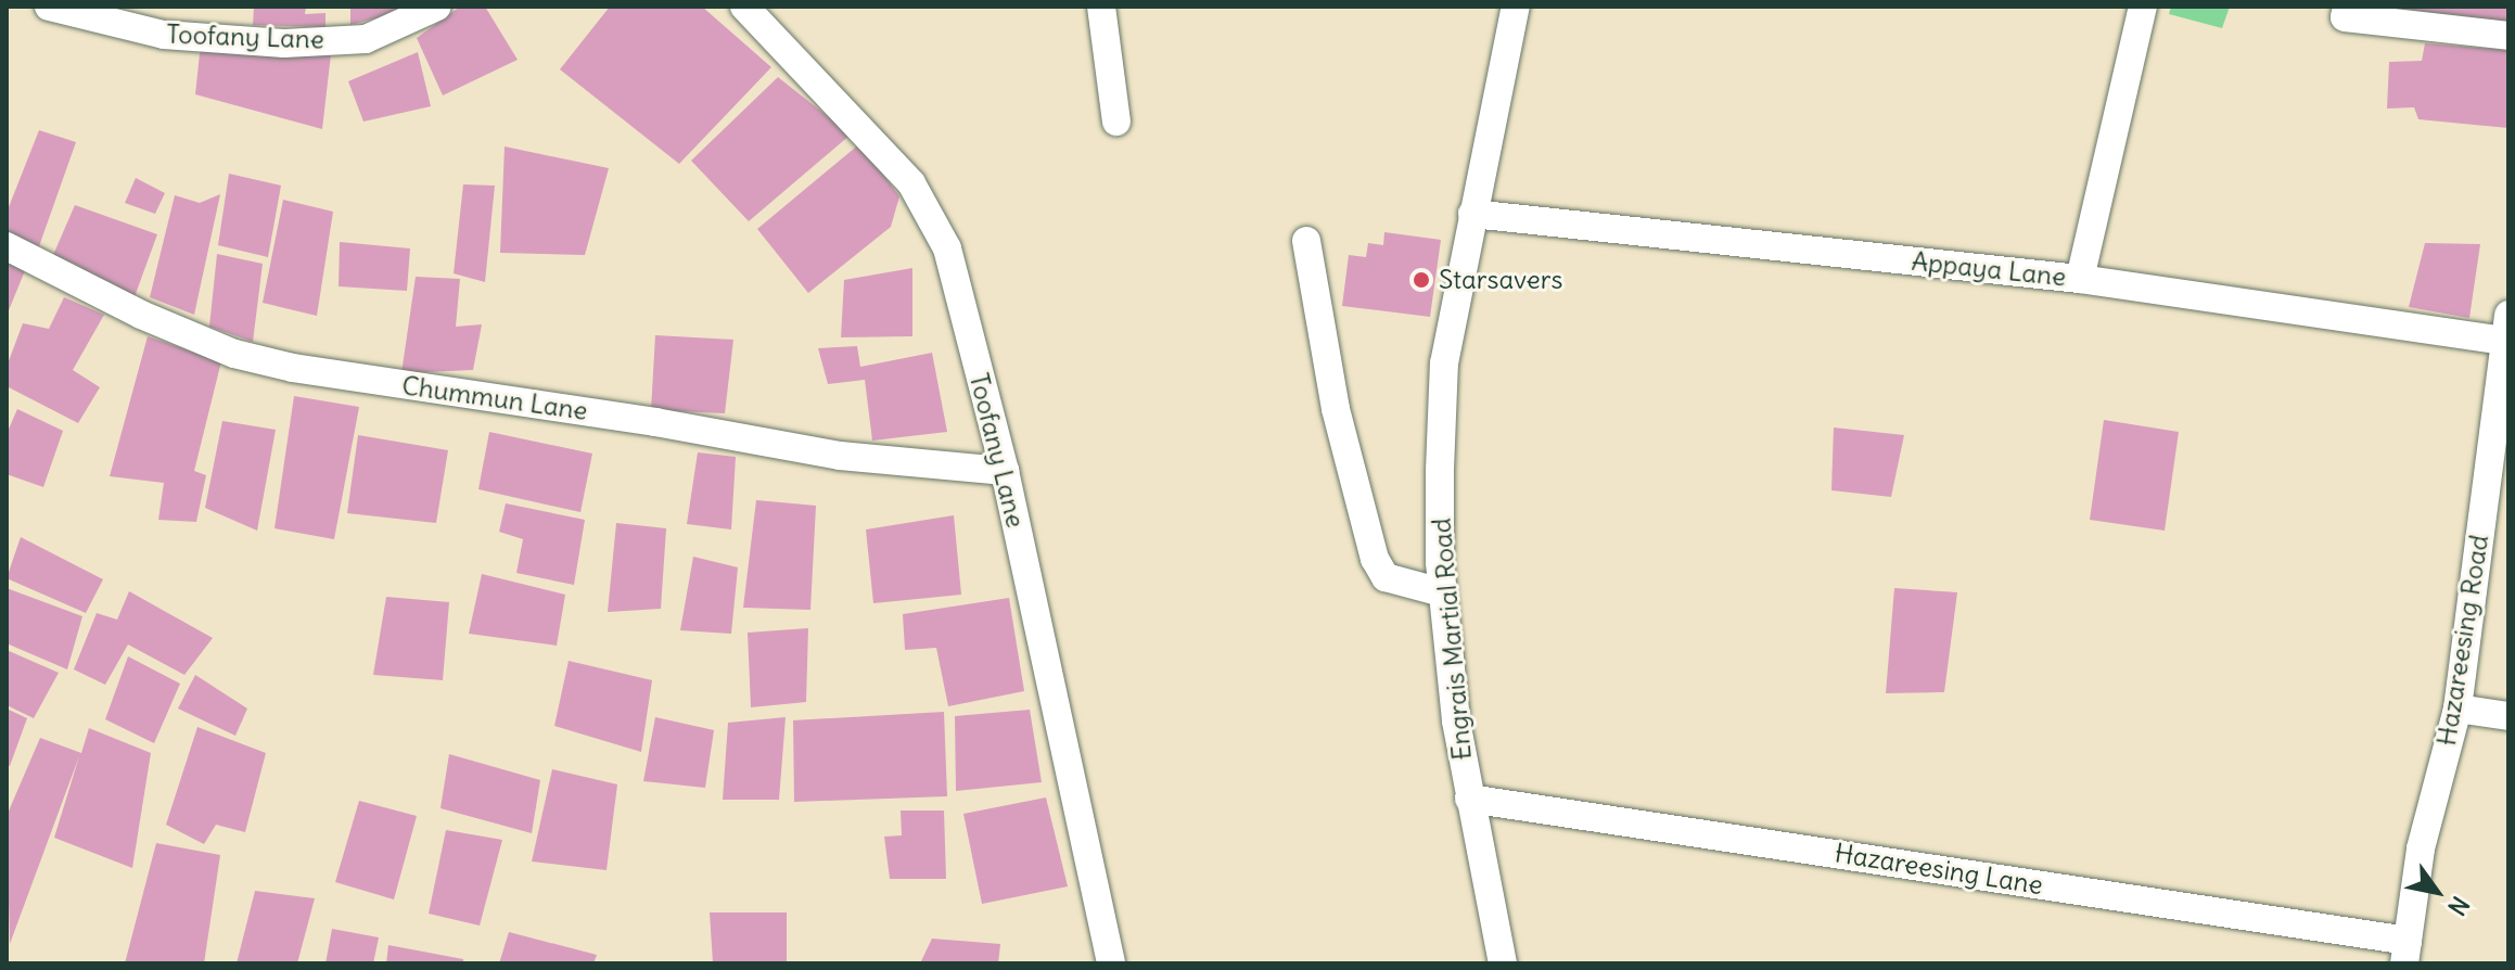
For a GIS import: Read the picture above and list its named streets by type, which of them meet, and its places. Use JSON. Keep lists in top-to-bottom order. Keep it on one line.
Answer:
{"streets":{"street":["Toofany Lane","Appaya Lane","Chummun Lane","Engrais Martial Road","Hazareesing Road","Hazareesing Lane"]},"crossings":[["Toofany Lane","Chummun Lane"],["Appaya Lane","Engrais Martial Road"],["Appaya Lane","Hazareesing Road"],["Engrais Martial Road","Hazareesing Lane"],["Hazareesing Road","Hazareesing Lane"]],"places":["Starsavers"],"north":"bottom right"}
